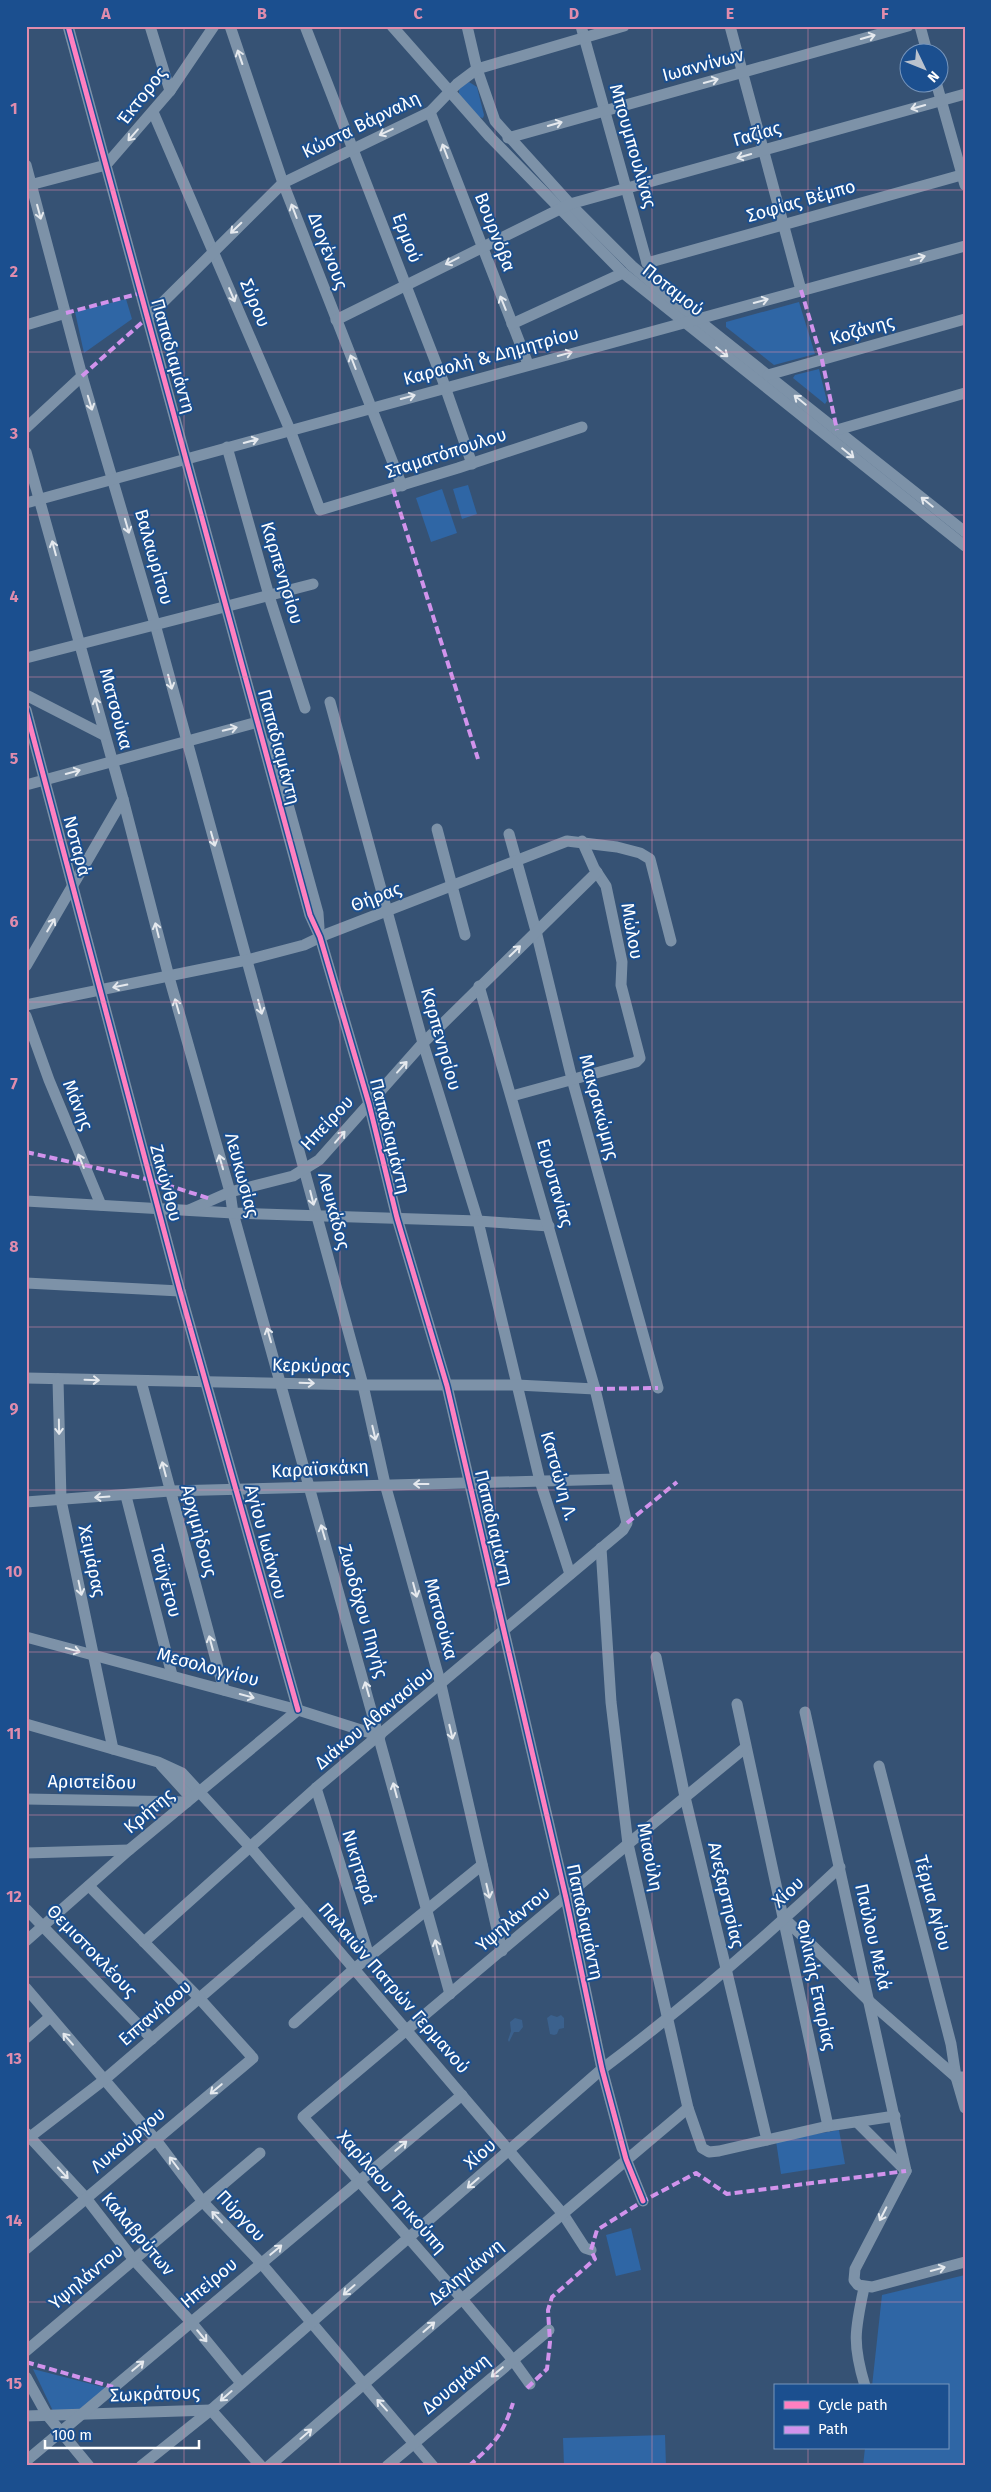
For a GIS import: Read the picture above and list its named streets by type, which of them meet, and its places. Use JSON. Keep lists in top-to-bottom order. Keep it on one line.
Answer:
{"streets":{"street":["Ιωαννίνων","Έκτορος","Κώστα Βάρναλη","Γαζίας","Μπουμπουλίνας","Σοφίας Βέμπο","Βουρνόβα","Ερμού","Διογένους","Ποταμού","Σύρου","Κοζάνης","Παπαδιαμάντη","Καραολή & Δημητρίου","Σταματόπουλου","Βαλαωρίτου","Καρπενησίου","Ματσούκα","Νοταρά","Θήρας","Μώλου","Μάνης","Μακρακώμης","Ηπείρου","Λευκωσίας","Ζακύνθου","Ευρυτανίας","Λeυκάδος","Κερκύρας","Καραϊσκάκη","Κατσώνη Λ.","Αρχιμήδους","Αγίου Ιωάννου","Χειμάρας","Ταϋγέτου","Ζωοδόχου Πηγής","Μεσολογγίου","Διάκου Αθανασίου","Αριστείδου","Κρήτης","Μιαούλη","Νικηταρά","Χίου","Ανεξαρτησίας","Τέρμα Αγίου","Υψηλάντου","Παύλου Μελά","Θεμιστοκλέους","Φιλικής Εταιρίας","Παλαιών Πατρών Γερμανού","Επτανήσου","Λυκούργου","Χαρίλαου Τρικούπη","Πύργου","Καλαβρύτων","Δεληγιάννη","Δουσμάνη","Σωκράτους"]},"crossings":[["Ιωαννίνων","Μπουμπουλίνας"],["Ιωαννίνων","Ποταμού"],["Έκτορος","Σύρου"],["Έκτορος","Παπαδιαμάντη"],["Κώστα Βάρναλη","Μπουμπουλίνας"],["Κώστα Βάρναλη","Βουρνόβα"],["Κώστα Βάρναλη","Ερμού"],["Κώστα Βάρναλη","Διογένους"],["Κώστα Βάρναλη","Ποταμού"],["Κώστα Βάρναλη","Σύρου"],["Κώστα Βάρναλη","Παπαδιαμάντη"],["Γαζίας","Μπουμπουλίνας"],["Γαζίας","Βουρνόβα"],["Γαζίας","Ερμού"],["Γαζίας","Διογένους"],["Γαζίας","Ποταμού"],["Μπουμπουλίνας","Σοφίας Βέμπο"],["Βουρνόβα","Καραολή & Δημητρίου"],["Ερμού","Καραολή & Δημητρίου"],["Ερμού","Σταματόπουλου"],["Διογένους","Καραολή & Δημητρίου"],["Διογένους","Σταματόπουλου"],["Ποταμού","Κοζάνης"],["Ποταμού","Καραολή & Δημητρίου"],["Σύρου","Καραολή & Δημητρίου"],["Σύρου","Σταματόπουλου"],["Παπαδιαμάντη","Καραολή & Δημητρίου"],["Παπαδιαμάντη","Θήρας"],["Παπαδιαμάντη","Ηπείρου"],["Παπαδιαμάντη","Κερκύρας"],["Παπαδιαμάντη","Καραϊσκάκη"],["Παπαδιαμάντη","Διάκου Αθανασίου"],["Παπαδιαμάντη","Χίου"],["Παπαδιαμάντη","Υψηλάντου"],["Παπαδιαμάντη","Δεληγιάννη"],["Καραολή & Δημητρίου","Βαλαωρίτου"],["Καραολή & Δημητρίου","Καρπενησίου"],["Καραολή & Δημητρίου","Ματσούκα"],["Βαλαωρίτου","Θήρας"],["Βαλαωρίτου","Λeυκάδος"],["Καρπενησίου","Θήρας"],["Καρπενησίου","Ηπείρου"],["Καρπενησίου","Κερκύρας"],["Καρπενησίου","Κατσώνη Λ."],["Ματσούκα","Θήρας"],["Ματσούκα","Λευκωσίας"],["Ματσούκα","Λeυκάδος"],["Ματσούκα","Κερκύρας"],["Ματσούκα","Καραϊσκάκη"],["Ματσούκα","Διάκου Αθανασίου"],["Ματσούκα","Υψηλάντου"],["Νοταρά","Θήρας"],["Νοταρά","Ζακύνθου"],["Θήρας","Μώλου"],["Θήρας","Μακρακώμης"],["Θήρας","Λευκωσίας"],["Θήρας","Ζακύνθου"],["Θήρας","Λeυκάδος"],["Μώλου","Μακρακώμης"],["Μώλου","Ηπείρου"],["Μάνης","Ηπείρου"],["Μακρακώμης","Ηπείρου"],["Ηπείρου","Λευκωσίας"],["Ηπείρου","Ζακύνθου"],["Ηπείρου","Ευρυτανίας"],["Ηπείρου","Λeυκάδος"],["Ηπείρου","Παλαιών Πατρών Γερμανού"],["Ηπείρου","Χαρίλαου Τρικούπη"],["Ηπείρου","Πύργου"],["Ηπείρου","Καλαβρύτων"],["Ηπείρου","Σωκράτους"],["Λευκωσίας","Κερκύρας"],["Λευκωσίας","Ζωοδόχου Πηγής"],["Ζακύνθου","Κερκύρας"],["Ζακύνθου","Αγίου Ιωάννου"],["Ευρυτανίας","Κερκύρας"],["Λeυκάδος","Κερκύρας"],["Κερκύρας","Κατσώνη Λ."],["Κερκύρας","Αρχιμήδους"],["Κερκύρας","Αγίου Ιωάννου"],["Κερκύρας","Χειμάρας"],["Κερκύρας","Ζωοδόχου Πηγής"],["Καραϊσκάκη","Κατσώνη Λ."],["Καραϊσκάκη","Αρχιμήδους"],["Καραϊσκάκη","Αγίου Ιωάννου"],["Καραϊσκάκη","Χειμάρας"],["Καραϊσκάκη","Ταϋγέτου"],["Καραϊσκάκη","Ζωοδόχου Πηγής"],["Καραϊσκάκη","Διάκου Αθανασίου"],["Κατσώνη Λ.","Διάκου Αθανασίου"],["Αρχιμήδους","Μεσολογγίου"],["Αγίου Ιωάννου","Μεσολογγίου"],["Αγίου Ιωάννου","Κρήτης"],["Χειμάρας","Μεσολογγίου"],["Χειμάρας","Παλαιών Πατρών Γερμανού"],["Ταϋγέτου","Μεσολογγίου"],["Ζωοδόχου Πηγής","Μεσολογγίου"],["Ζωοδόχου Πηγής","Διάκου Αθανασίου"],["Ζωοδόχου Πηγής","Υψηλάντου"],["Μεσολογγίου","Διάκου Αθανασίου"],["Μεσολογγίου","Κρήτης"],["Διάκου Αθανασίου","Μιαούλη"],["Διάκου Αθανασίου","Νικηταρά"],["Διάκου Αθανασίου","Παλαιών Πατρών Γερμανού"],["Αριστείδου","Κρήτης"],["Αριστείδου","Παλαιών Πατρών Γερμανού"],["Κρήτης","Θεμιστοκλέους"],["Κρήτης","Παλαιών Πατρών Γερμανού"],["Μιαούλη","Χίου"],["Μιαούλη","Ανεξαρτησίας"],["Μιαούλη","Υψηλάντου"],["Μιαούλη","Δεληγιάννη"],["Χίου","Ανεξαρτησίας"],["Χίου","Παύλου Μελά"],["Χίου","Φιλικής Εταιρίας"],["Χίου","Παλαιών Πατρών Γερμανού"],["Χίου","Χαρίλαου Τρικούπη"],["Χίου","Πύργου"],["Χίου","Καλαβρύτων"],["Χίου","Σωκράτους"],["Ανεξαρτησίας","Υψηλάντου"],["Υψηλάντου","Φιλικής Εταιρίας"],["Υψηλάντου","Παλαιών Πατρών Γερμανού"],["Υψηλάντου","Χαρίλαου Τρικούπη"],["Υψηλάντου","Πύργου"],["Υψηλάντου","Καλαβρύτων"],["Θεμιστοκλέους","Επτανήσου"],["Παλαιών Πατρών Γερμανού","Επτανήσου"],["Παλαιών Πατρών Γερμανού","Δεληγιάννη"],["Επτανήσου","Λυκούργου"],["Επτανήσου","Πύργου"],["Επτανήσου","Καλαβρύτων"],["Λυκούργου","Πύργου"],["Λυκούργου","Καλαβρύτων"],["Χαρίλαου Τρικούπη","Δεληγιάννη"],["Χαρίλαου Τρικούπη","Δουσμάνη"],["Πύργου","Δεληγιάννη"],["Πύργου","Δουσμάνη"]],"one_way":["Ιωαννίνων","Έκτορος","Γαζίας","Βουρνόβα","Διογένους","Σύρου","Καραολή & Δημητρίου","Βαλαωρίτου","Μάνης","Ηπείρου","Λευκωσίας","Λeυκάδος","Αρχιμήδους","Χειμάρας","Ζωοδόχου Πηγής","Μεσολογγίου","Πύργου","Καλαβρύτων","Δεληγιάννη","Δουσμάνη"],"legend":["Cycle path","Path"],"scale_bar":"100 m","north":"bottom right","grid":{"columns":["A","B","C","D","E","F"],"rows":["1","2","3","4","5","6","7","8","9","10","11","12","13","14","15"]}}
